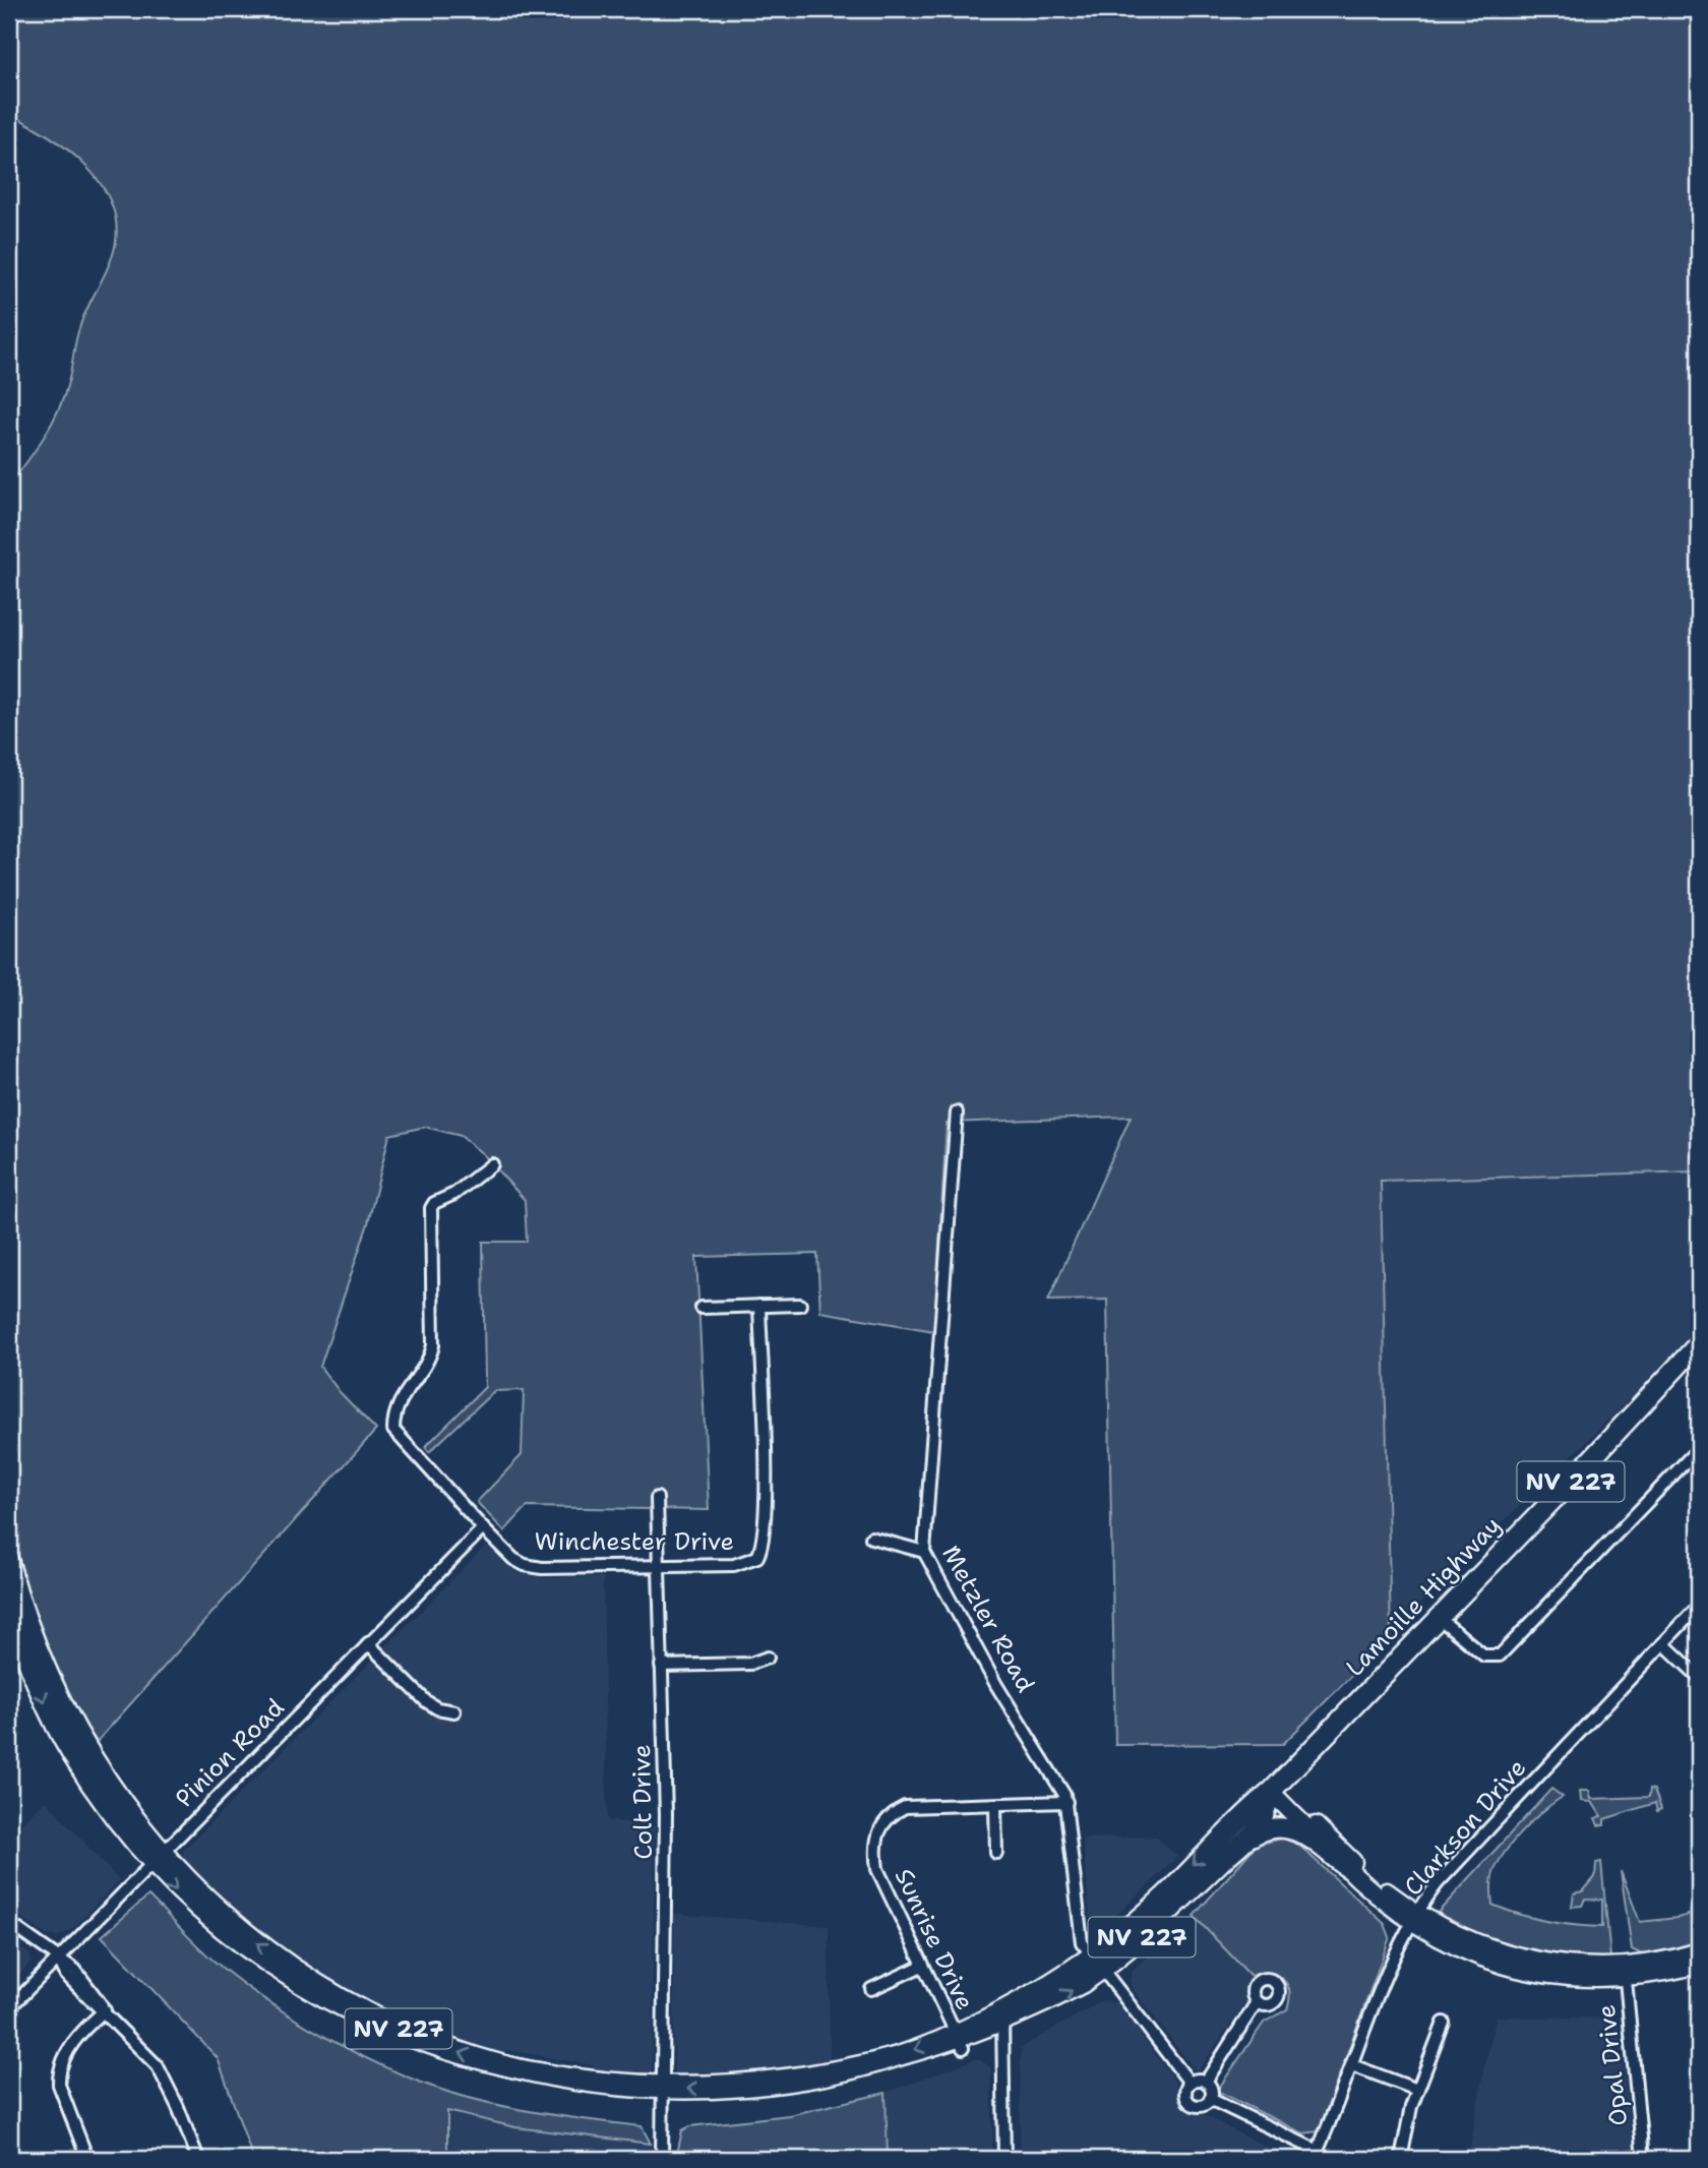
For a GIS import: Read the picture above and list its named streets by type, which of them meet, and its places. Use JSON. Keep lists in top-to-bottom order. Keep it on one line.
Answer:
{"streets":{"main road":["NV 227","Lamoille Highway"],"street":["Winchester Drive","Metzler Road","Pinion Road","Colt Drive","Clarkson Drive","Sunrise Drive","Opal Drive"]},"crossings":[["Winchester Drive","Pinion Road"],["Winchester Drive","Colt Drive"],["Lamoille Highway","Metzler Road"],["Lamoille Highway","Pinion Road"],["Lamoille Highway","Colt Drive"],["Lamoille Highway","Sunrise Drive"],["Metzler Road","Sunrise Drive"]]}
